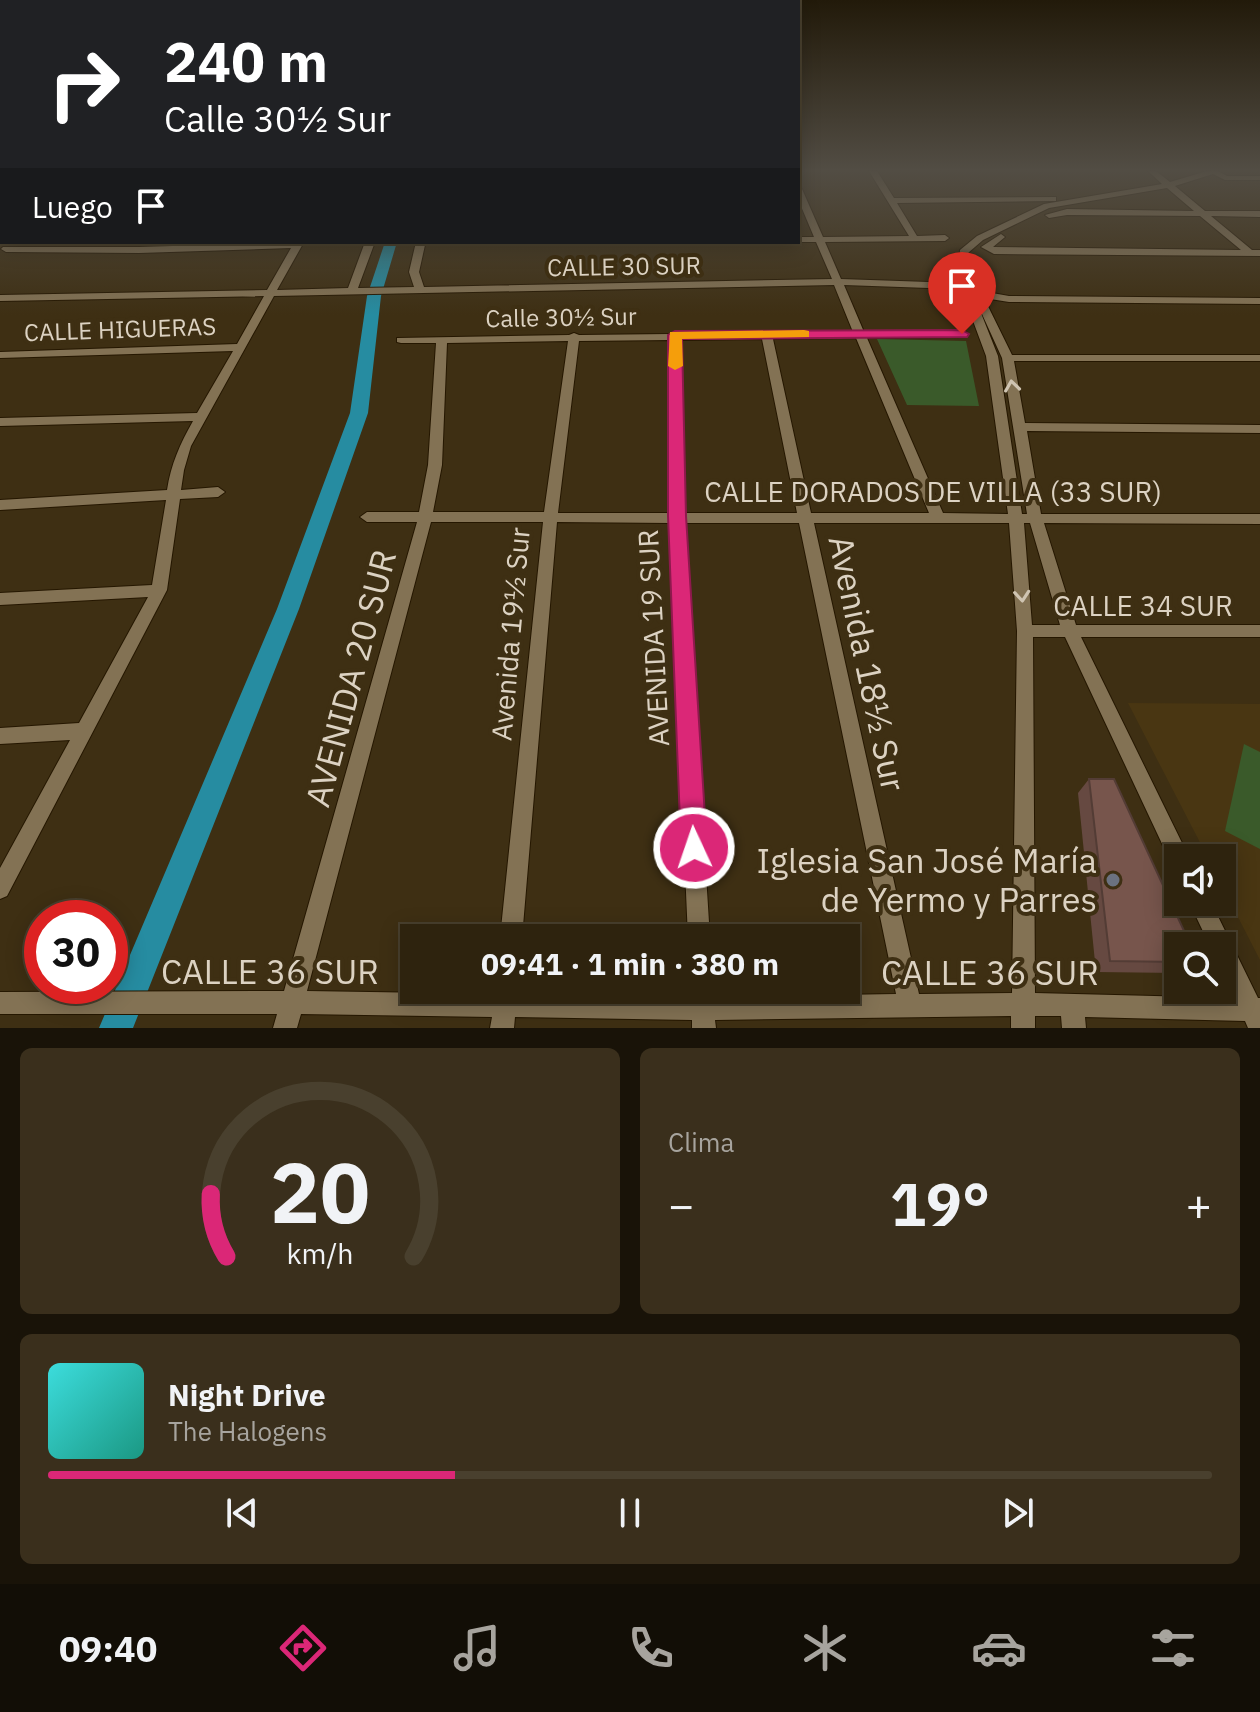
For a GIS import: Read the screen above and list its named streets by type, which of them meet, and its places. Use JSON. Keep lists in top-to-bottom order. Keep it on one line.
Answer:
{"streets":{"street":["CALLE 30 SUR","Calle 30½ Sur","CALLE HIGUERAS","CALLE DORADOS DE VILLA (33 SUR)","CALLE 34 SUR","Avenida 19½ Sur","AVENIDA 19 SUR","Avenida 18½ Sur","AVENIDA 20 SUR","CALLE 36 SUR"]},"crossings":[["Calle 30½ Sur","Avenida 19½ Sur"],["Calle 30½ Sur","AVENIDA 19 SUR"],["Calle 30½ Sur","Avenida 18½ Sur"],["Calle 30½ Sur","AVENIDA 20 SUR"],["CALLE DORADOS DE VILLA (33 SUR)","Avenida 19½ Sur"],["CALLE DORADOS DE VILLA (33 SUR)","AVENIDA 19 SUR"],["CALLE DORADOS DE VILLA (33 SUR)","Avenida 18½ Sur"],["CALLE DORADOS DE VILLA (33 SUR)","AVENIDA 20 SUR"],["Avenida 18½ Sur","CALLE 36 SUR"],["AVENIDA 20 SUR","CALLE 36 SUR"]],"places":["Iglesia San José María de Yermo y Parres"],"page":{"turn":["240 m","Calle 30½ Sur"],"then":"Luego","limit":"30","trip":"09:41 · 1 min · 380 m","tile":"Clima","heat":["−","19°","+"],"song":["Night Drive","The Halogens"],"tabs":"09:40","gauge":["20","km/h"]}}
